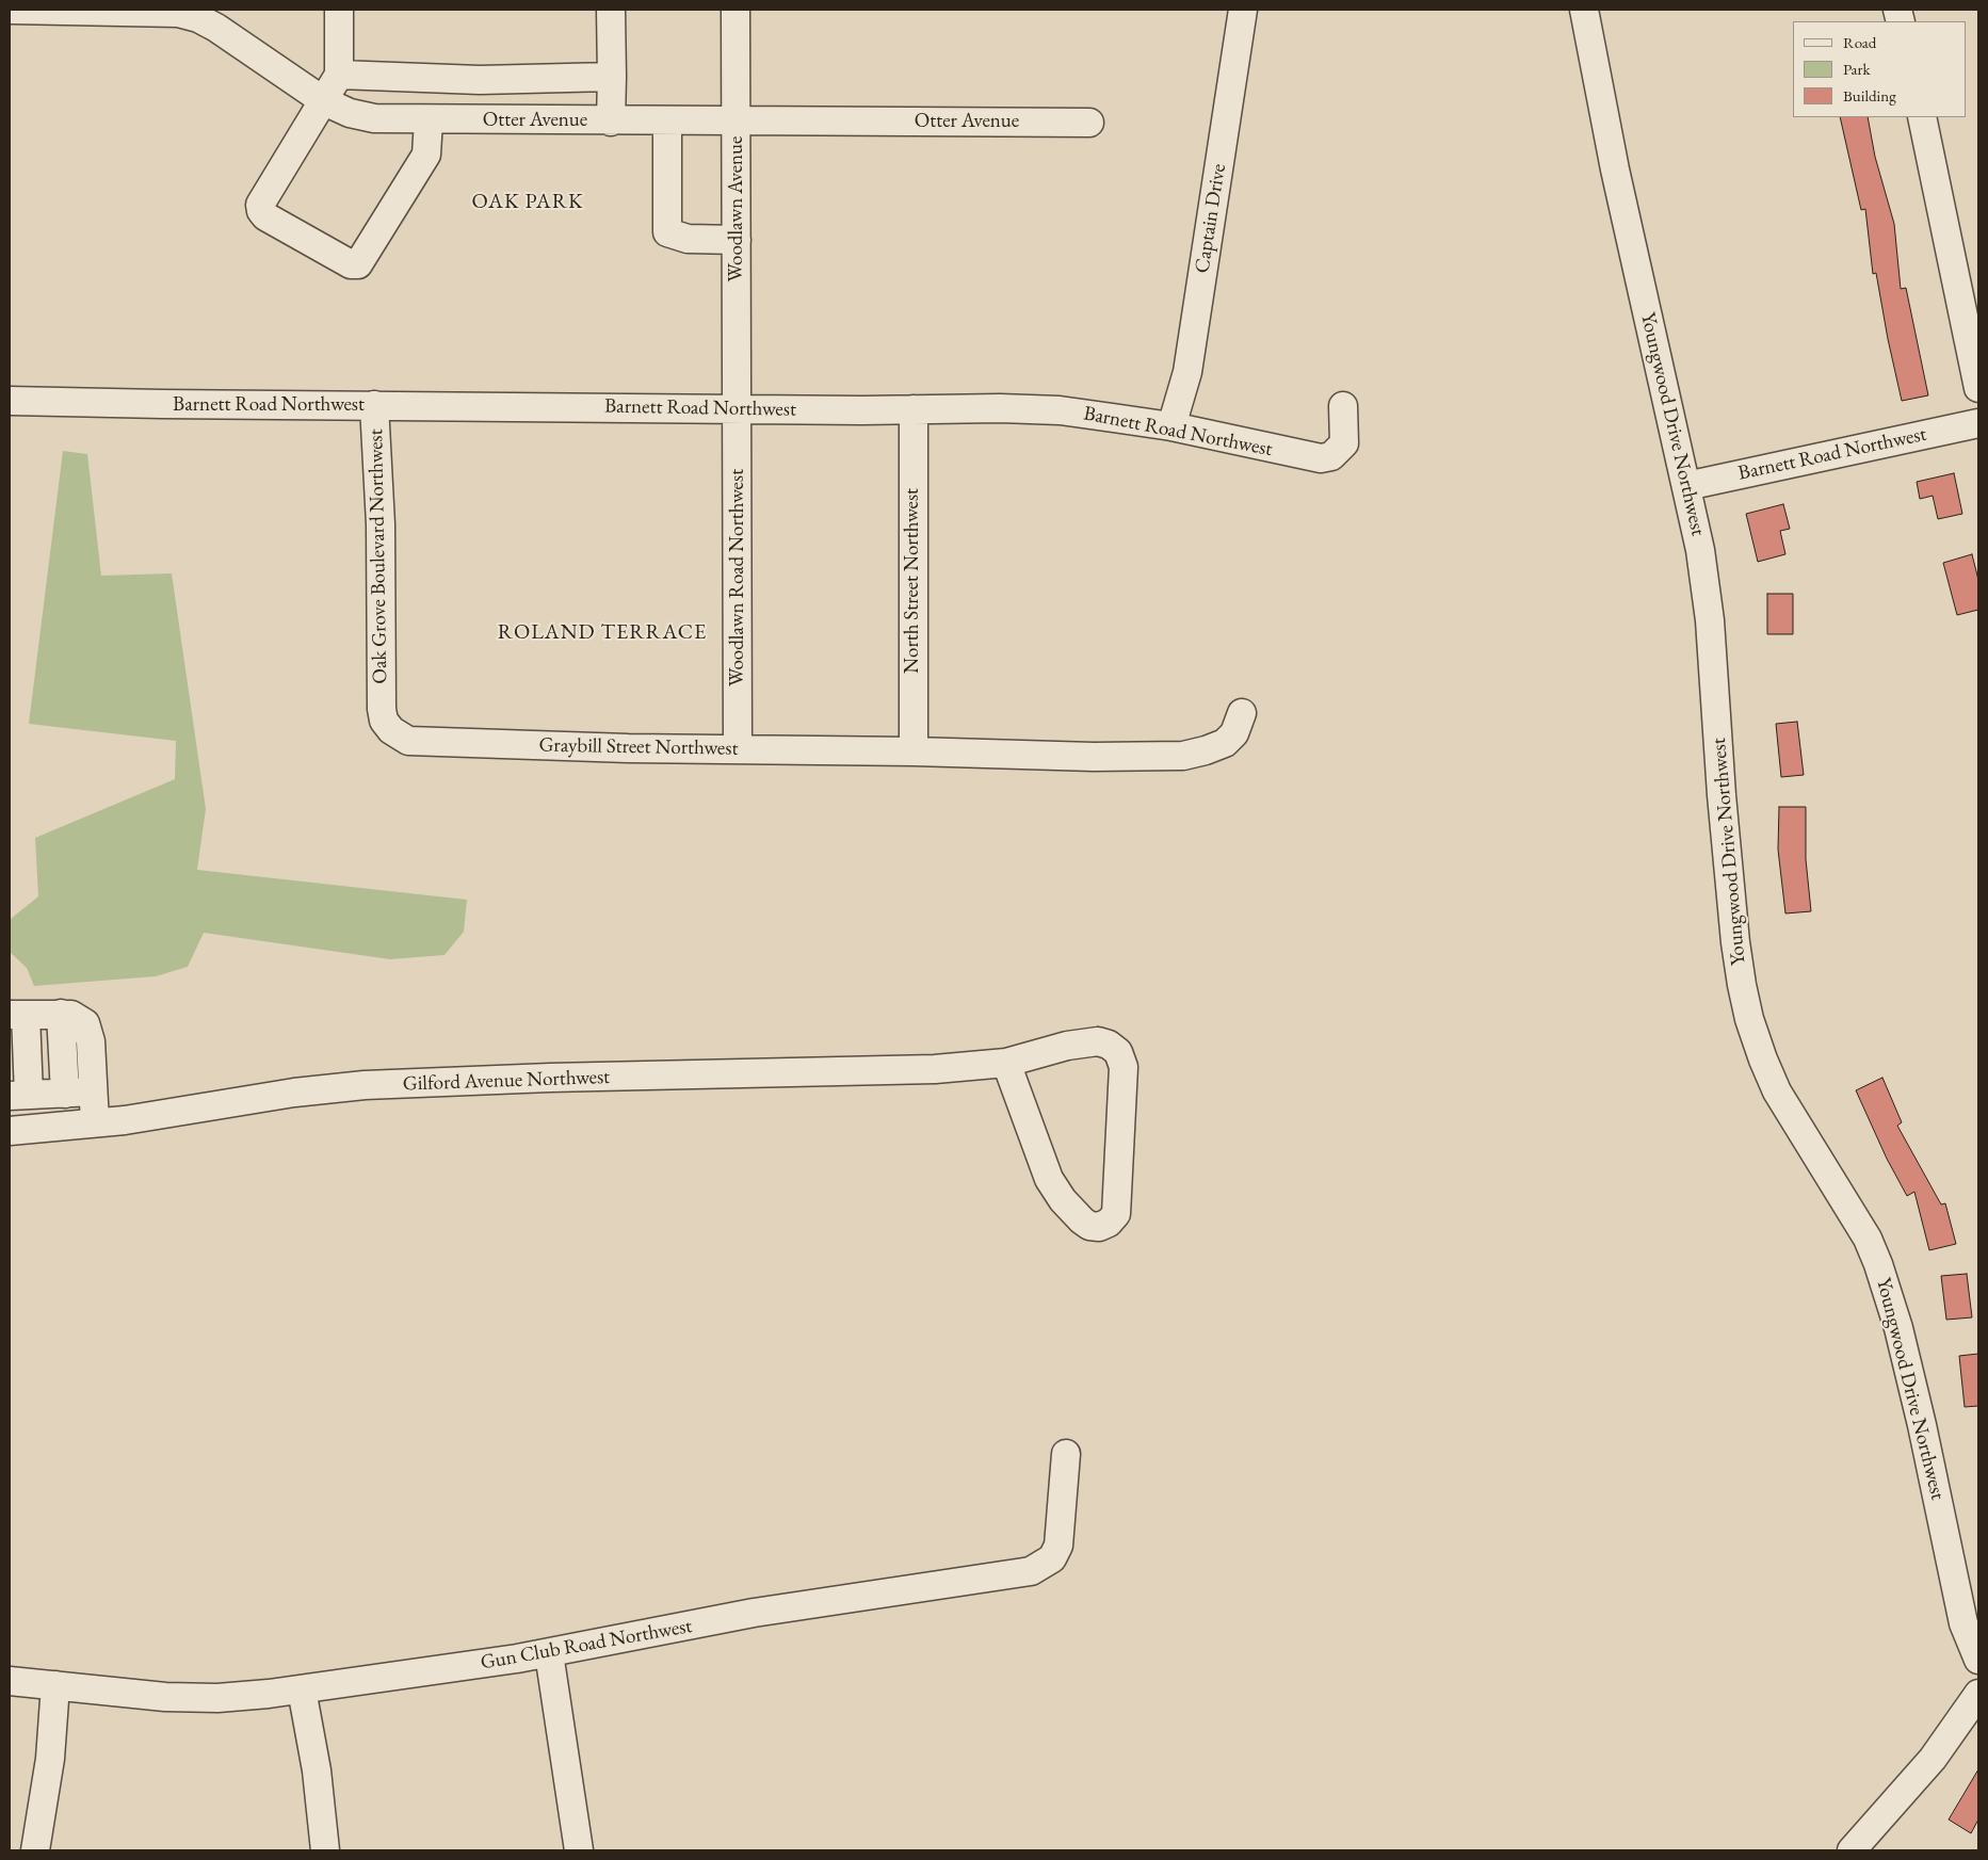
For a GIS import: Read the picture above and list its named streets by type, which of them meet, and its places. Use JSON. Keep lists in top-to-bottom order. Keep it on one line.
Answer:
{"streets":{"street":["Otter Avenue","Woodlawn Avenue","Captain Drive","Barnett Road Northwest","Youngwood Drive Northwest","Oak Grove Boulevard Northwest","Woodlawn Road Northwest","North Street Northwest","Graybill Street Northwest","Gilford Avenue Northwest","Gun Club Road Northwest"]},"crossings":[["Otter Avenue","Woodlawn Avenue"],["Woodlawn Avenue","Barnett Road Northwest"],["Woodlawn Avenue","Woodlawn Road Northwest"],["Captain Drive","Barnett Road Northwest"],["Barnett Road Northwest","Youngwood Drive Northwest"],["Barnett Road Northwest","Oak Grove Boulevard Northwest"],["Barnett Road Northwest","Woodlawn Road Northwest"],["Barnett Road Northwest","North Street Northwest"],["Oak Grove Boulevard Northwest","Graybill Street Northwest"],["Woodlawn Road Northwest","Graybill Street Northwest"],["North Street Northwest","Graybill Street Northwest"]],"districts":["OAK PARK","ROLAND TERRACE"],"legend":["Road","Park","Building"]}
